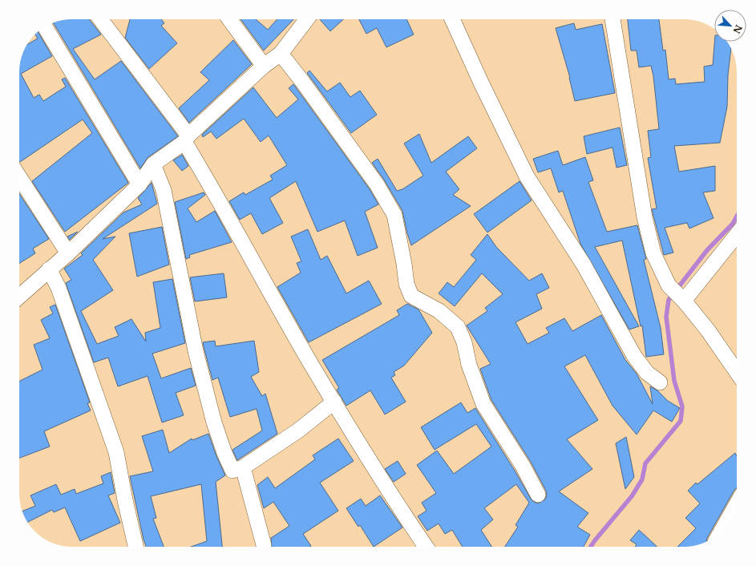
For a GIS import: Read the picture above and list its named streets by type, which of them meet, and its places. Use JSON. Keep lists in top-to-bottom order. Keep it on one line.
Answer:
{"north":"bottom right"}
